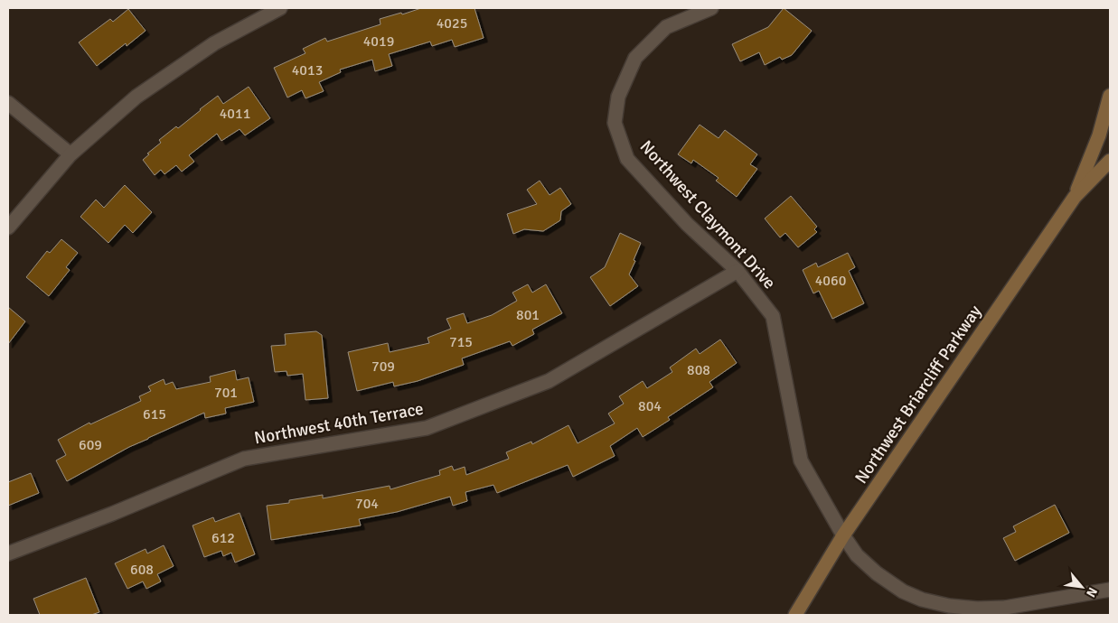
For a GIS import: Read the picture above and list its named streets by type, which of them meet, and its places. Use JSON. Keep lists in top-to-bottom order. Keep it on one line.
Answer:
{"streets":{"main road":["Northwest Briarcliff Parkway"],"street":["Northwest Claymont Drive","Northwest 40th Terrace"]},"crossings":[["Northwest Claymont Drive","Northwest Briarcliff Parkway"],["Northwest Claymont Drive","Northwest 40th Terrace"]],"house_numbers":["4025","4019","4013","4011","4060","801","715","709","808","701","804","615","609","704","612","608"],"north":"bottom right"}
